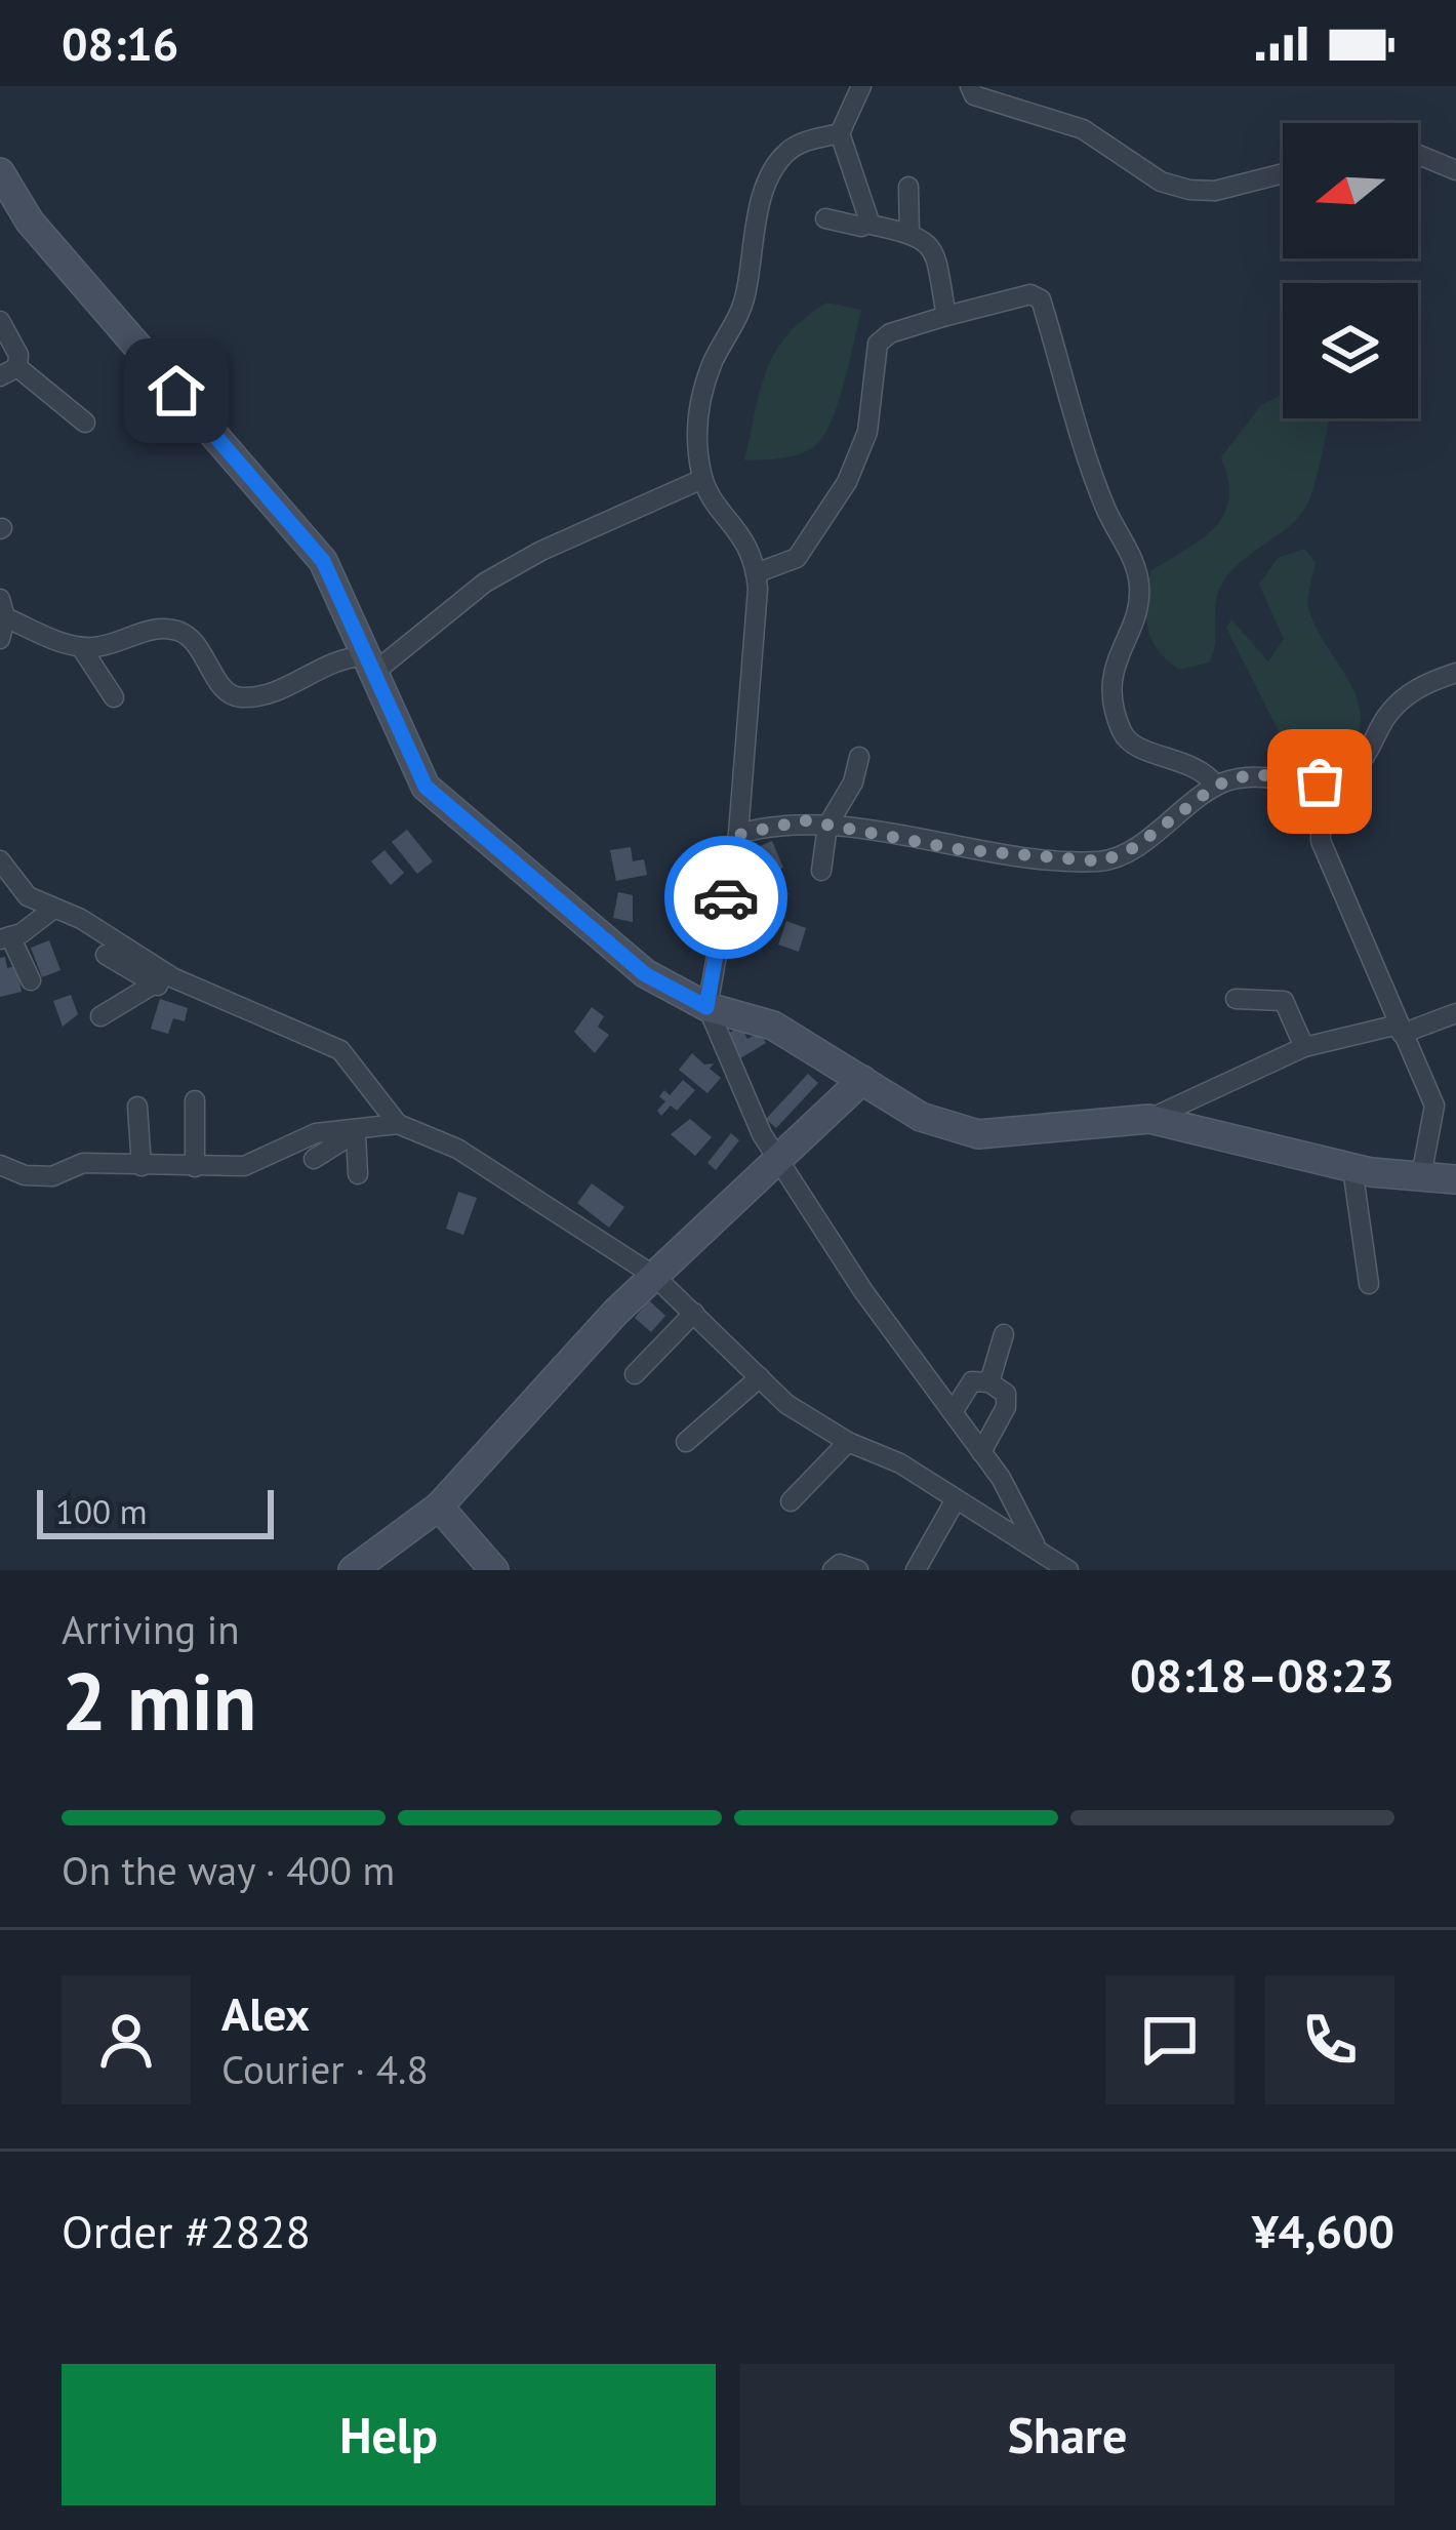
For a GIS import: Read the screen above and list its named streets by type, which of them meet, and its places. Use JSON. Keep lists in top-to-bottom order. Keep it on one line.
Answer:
{"scale_bar":"100 m","north":"left","page":{"status":"08:16","scale":"100 m","heading":["2 min","Arriving in","08:18–08:23"],"panel":["Alex","Courier · 4.8","Order #2828","¥4,600"],"bar":"On the way · 400 m","buttons":["Help","Share"]}}
